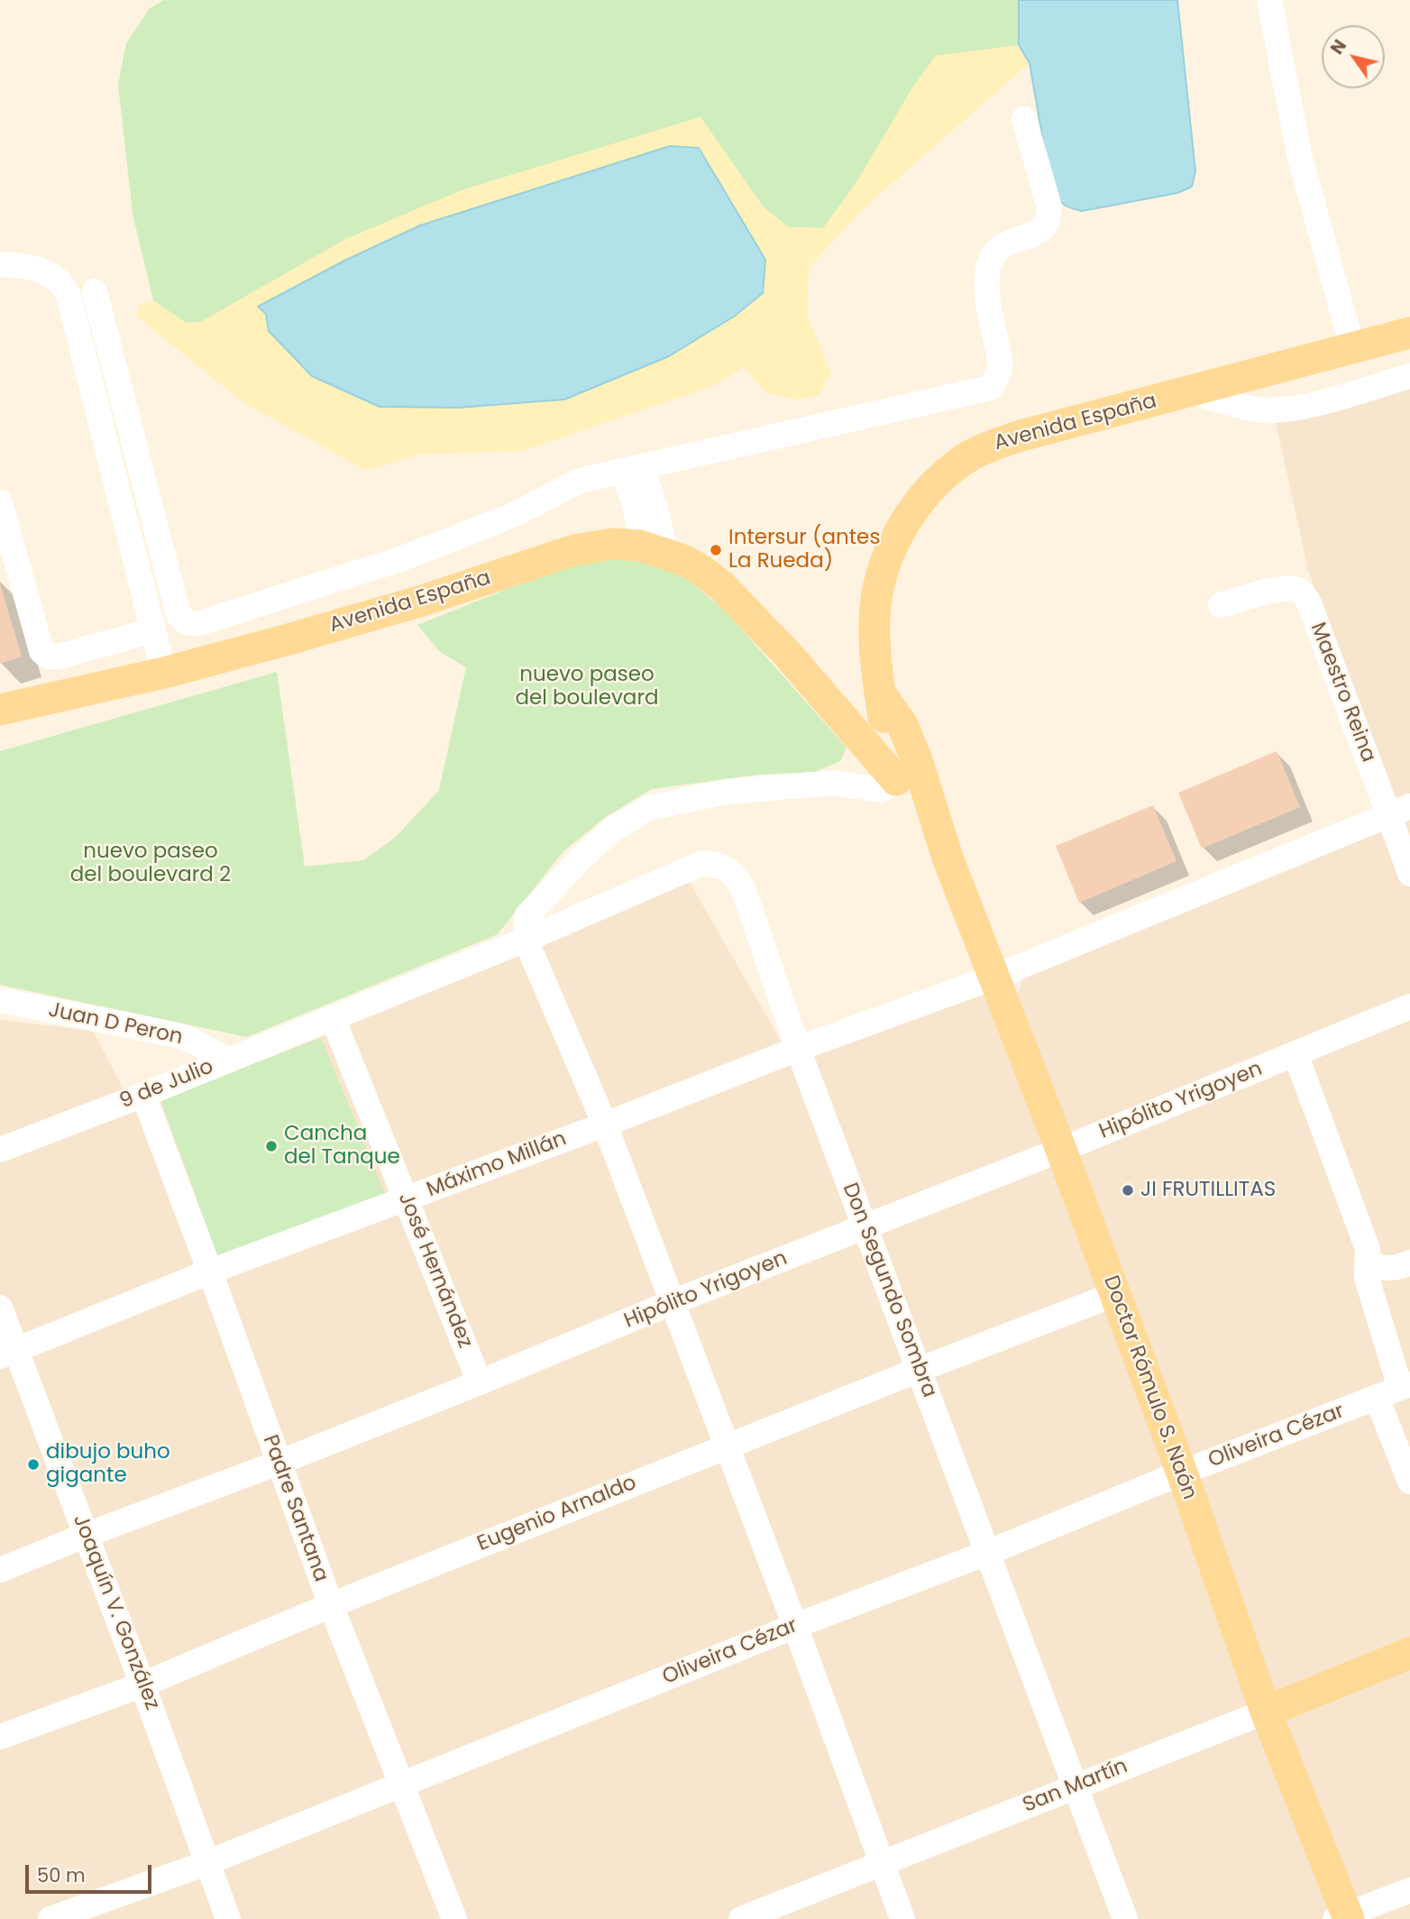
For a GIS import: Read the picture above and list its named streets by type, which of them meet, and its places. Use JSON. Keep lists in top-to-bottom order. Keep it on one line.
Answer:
{"streets":{"main road":["Avenida España","Doctor Rómulo S. Naón","San Martín"],"street":["Maestro Reina","Juan D Peron","9 de Julio","Hipólito Yrigoyen","Máximo Millán","José Hernández","Don Segundo Sombra","Oliveira Cézar","Padre Santana","Eugenio Arnaldo","Joaquín V. González"]},"crossings":[["Avenida España","Doctor Rómulo S. Naón"],["Maestro Reina","Máximo Millán"],["Juan D Peron","9 de Julio"],["9 de Julio","José Hernández"],["9 de Julio","Don Segundo Sombra"],["9 de Julio","Padre Santana"],["Hipólito Yrigoyen","José Hernández"],["Hipólito Yrigoyen","Don Segundo Sombra"],["Hipólito Yrigoyen","Doctor Rómulo S. Naón"],["Hipólito Yrigoyen","Padre Santana"],["Hipólito Yrigoyen","Joaquín V. González"],["Máximo Millán","José Hernández"],["Máximo Millán","Don Segundo Sombra"],["Máximo Millán","Doctor Rómulo S. Naón"],["Máximo Millán","Padre Santana"],["Máximo Millán","Joaquín V. González"],["Don Segundo Sombra","Oliveira Cézar"],["Don Segundo Sombra","Eugenio Arnaldo"],["Don Segundo Sombra","San Martín"],["Doctor Rómulo S. Naón","Oliveira Cézar"],["Doctor Rómulo S. Naón","Eugenio Arnaldo"],["Doctor Rómulo S. Naón","San Martín"],["Oliveira Cézar","Padre Santana"],["Oliveira Cézar","Joaquín V. González"],["Padre Santana","Eugenio Arnaldo"],["Eugenio Arnaldo","Joaquín V. González"]],"parks":["nuevo paseo del boulevard","nuevo paseo del boulevard 2"],"places":["Intersur (antes La Rueda)","Cancha del Tanque","JI FRUTILLITAS","dibujo buho gigante"],"scale_bar":"50 m","north":"top left"}
